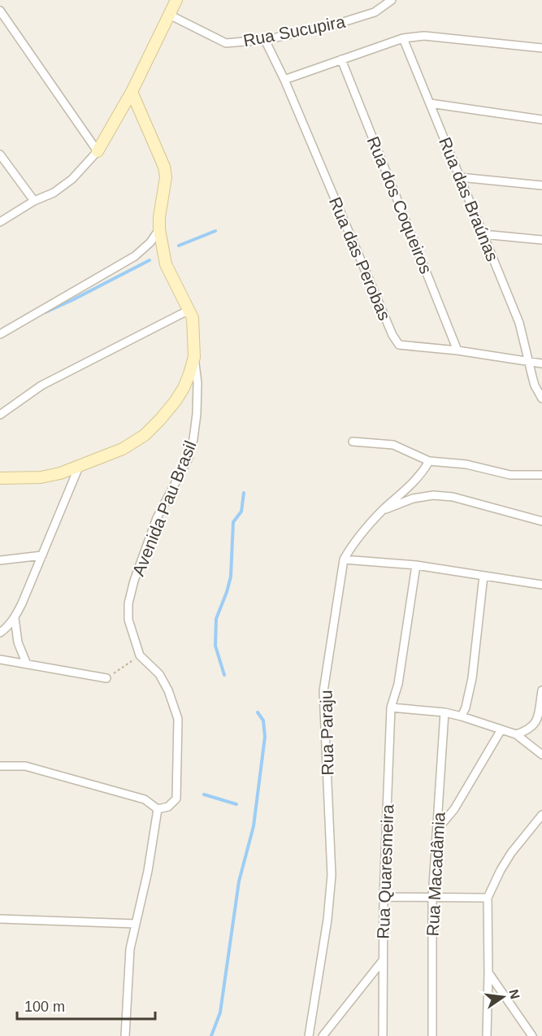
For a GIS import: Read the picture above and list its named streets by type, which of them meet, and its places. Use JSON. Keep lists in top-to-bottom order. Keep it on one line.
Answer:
{"streets":{"street":["Rua Sucupira","Rua das Braúnas","Rua dos Coqueiros","Rua das Perobas","Avenida Pau Brasil","Rua Paraju","Rua Quaresmeira","Rua Macadâmia"]},"crossings":[["Rua Sucupira","Rua das Perobas"],["Rua das Braúnas","Rua das Perobas"],["Rua dos Coqueiros","Rua das Perobas"]],"scale_bar":"100 m","north":"right"}
